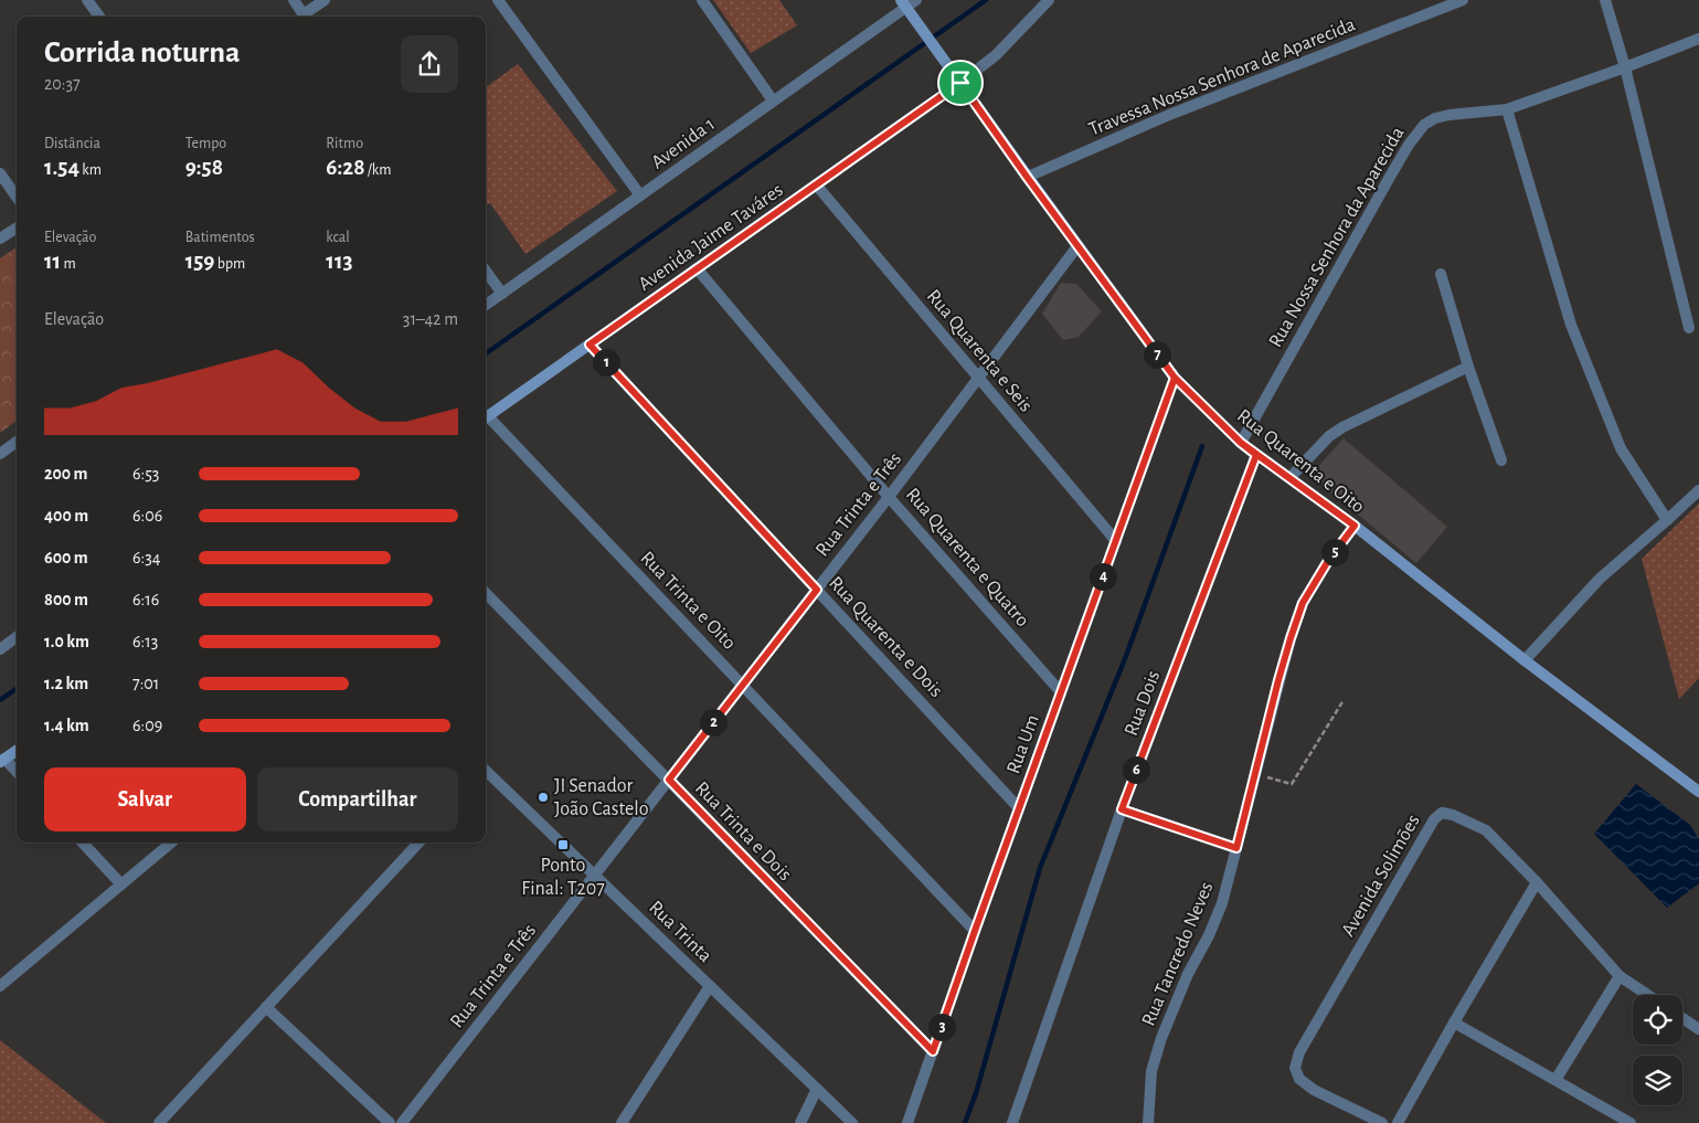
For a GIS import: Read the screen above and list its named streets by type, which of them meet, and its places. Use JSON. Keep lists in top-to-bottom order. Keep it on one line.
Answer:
{"streets":{"main road":["Avenida Jaime Taváres","Rua Quarenta e Oito"],"street":["Travessa Nossa Senhora de Aparecida","Avenida 1","Rua Nossa Senhora da Aparecida","Rua Quarenta e Seis","Rua Trinta e Três","Rua Quarenta e Quatro","Rua Trinta e Oito","Rua Quarenta e Dois","Rua Dois","Rua Um","Rua Trinta e Dois","Avenida Solimões","Rua Trinta","Rua Tancredo Neves"]},"crossings":[["Travessa Nossa Senhora de Aparecida","Rua Quarenta e Oito"],["Avenida 1","Rua Quarenta e Oito"],["Avenida Jaime Taváres","Rua Quarenta e Seis"],["Avenida Jaime Taváres","Rua Quarenta e Oito"],["Avenida Jaime Taváres","Rua Quarenta e Quatro"],["Avenida Jaime Taváres","Rua Quarenta e Dois"],["Rua Nossa Senhora da Aparecida","Rua Quarenta e Oito"],["Rua Quarenta e Seis","Rua Trinta e Três"],["Rua Quarenta e Seis","Rua Um"],["Rua Quarenta e Oito","Rua Trinta e Três"],["Rua Quarenta e Oito","Rua Dois"],["Rua Quarenta e Oito","Rua Um"],["Rua Quarenta e Oito","Rua Tancredo Neves"],["Rua Trinta e Três","Rua Quarenta e Quatro"],["Rua Trinta e Três","Rua Trinta e Oito"],["Rua Trinta e Três","Rua Quarenta e Dois"],["Rua Trinta e Três","Rua Trinta e Dois"],["Rua Trinta e Três","Rua Trinta"],["Rua Quarenta e Quatro","Rua Um"],["Rua Trinta e Oito","Rua Um"],["Rua Quarenta e Dois","Rua Um"],["Rua Um","Rua Trinta e Dois"]],"places":{"other":["JI Senador João Castelo"],"transit":["Ponto Final: T207"]},"page":{"heading":["Corrida noturna","20:37"],"stats":[["Distância","1.54 km"],["Tempo","9:58"],["Ritmo","6:28 /km"],["Elevação","11 m"],["Batimentos","159 bpm"],["kcal","113"]],"chart":["Elevação","31–42 m"],"pins":["7","1","5","4","2","6","3"],"list":[{"name":"200 m","note":"6:53"},{"name":"400 m","note":"6:06"},{"name":"600 m","note":"6:34"},{"name":"800 m","note":"6:16"},{"name":"1.0 km","note":"6:13"},{"name":"1.2 km","note":"7:01"},{"name":"1.4 km","note":"6:09"}],"buttons":["Salvar","Compartilhar"]}}
